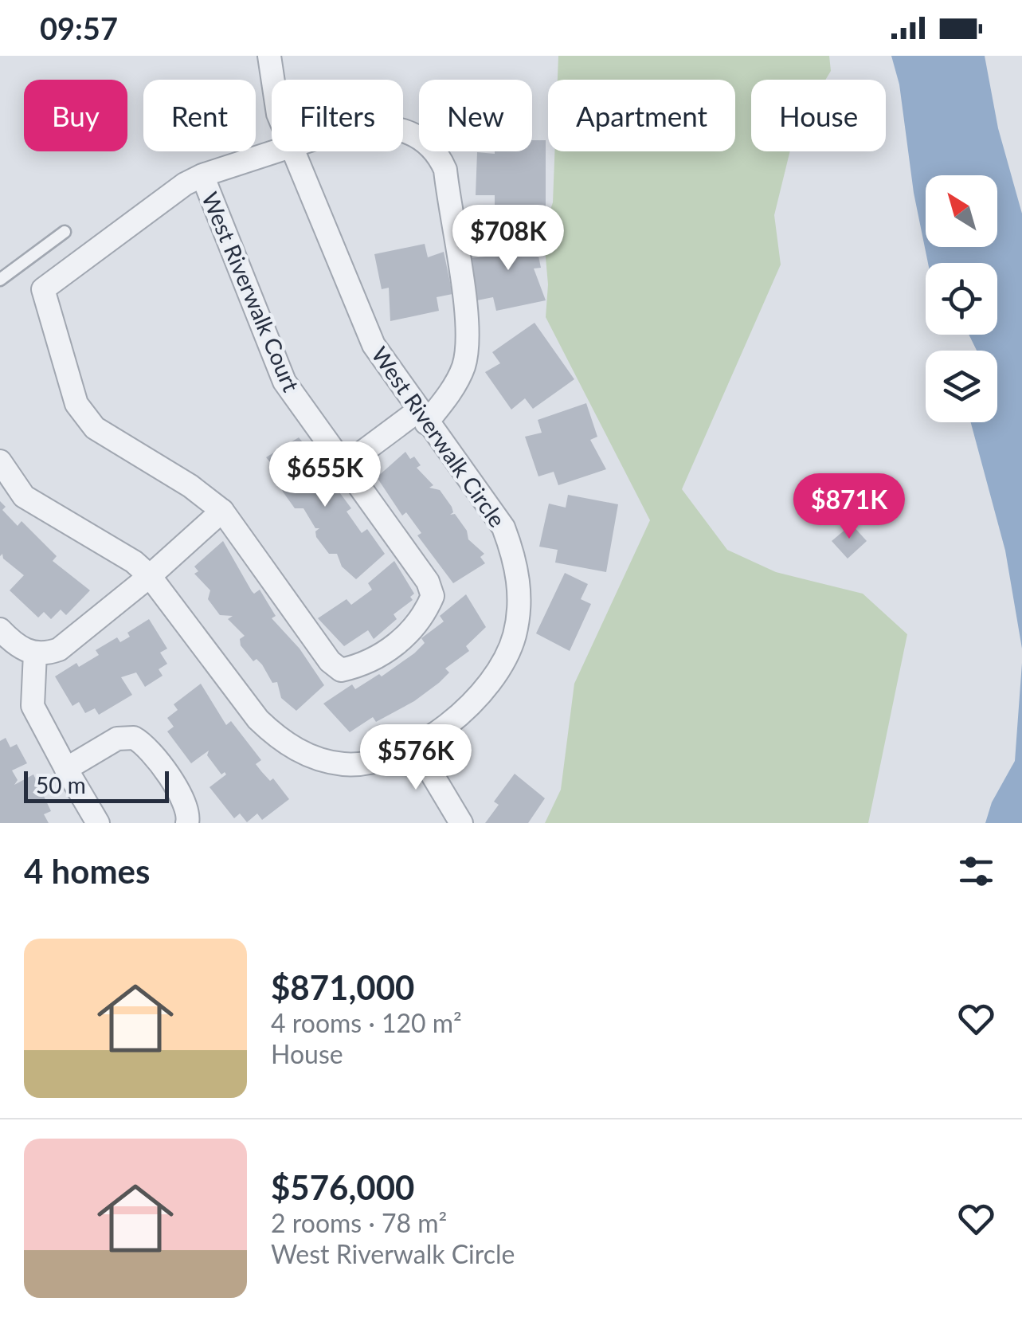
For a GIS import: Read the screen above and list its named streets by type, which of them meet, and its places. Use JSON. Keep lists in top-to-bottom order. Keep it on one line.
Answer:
{"streets":{"street":["West Riverwalk Court","West Riverwalk Circle"]},"crossings":[["West Riverwalk Court","West Riverwalk Circle"]],"scale_bar":"50 m","north":"top left","page":{"status":"09:57","chip":["Buy","Rent","Filters","New","Apartment","House"],"price":["$708K","$655K","$871K","$576K"],"scale":"50 m","heading":"4 homes","list":[{"name":"$871,000","note":"4 rooms · 120 m² · House"},{"name":"$576,000","note":"2 rooms · 78 m² · West Riverwalk Circle"}]}}
